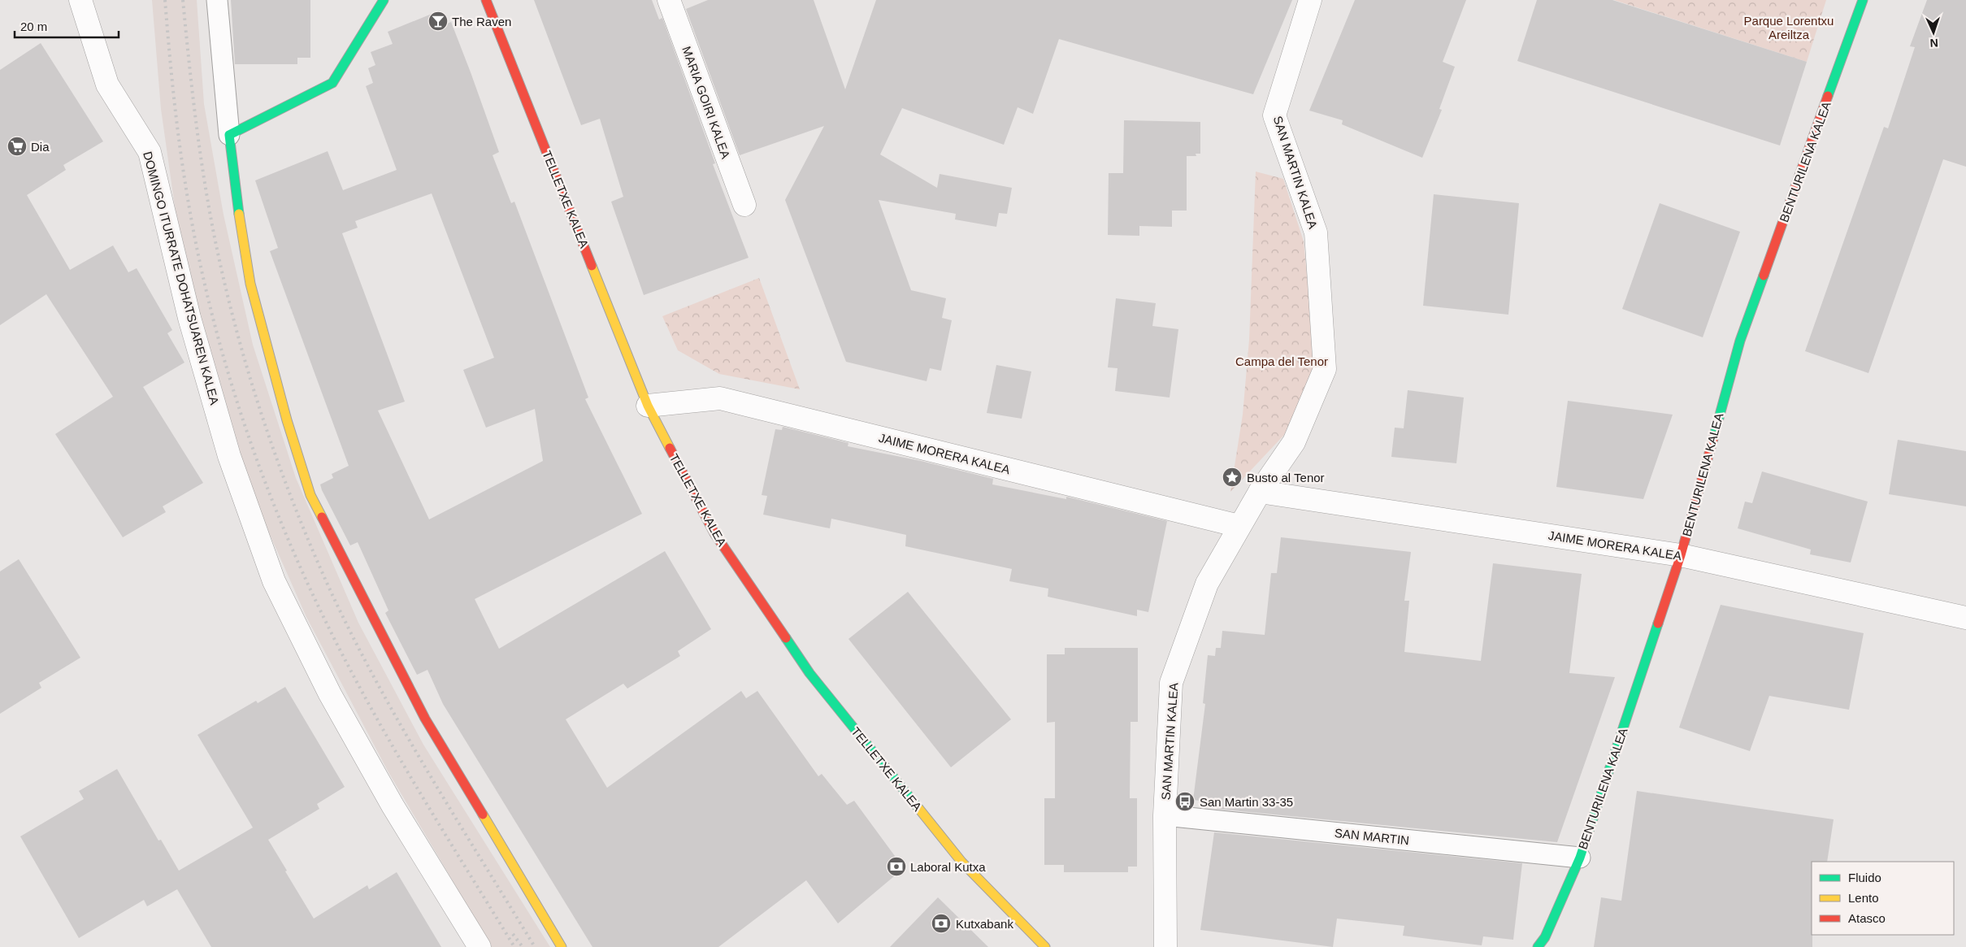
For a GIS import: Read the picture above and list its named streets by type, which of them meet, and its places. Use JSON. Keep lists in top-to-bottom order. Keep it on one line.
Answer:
{"streets":{"street":["MARIA GOIRI KALEA","BENTURILENA KALEA","SAN MARTIN KALEA","TELLETXE KALEA","DOMINGO ITURRATE DOHATSUAREN KALEA","JAIME MORERA KALEA"],"lane":["SAN MARTIN"]},"crossings":[["BENTURILENA KALEA","JAIME MORERA KALEA"],["BENTURILENA KALEA","SAN MARTIN"],["SAN MARTIN KALEA","JAIME MORERA KALEA"],["SAN MARTIN KALEA","SAN MARTIN"],["TELLETXE KALEA","JAIME MORERA KALEA"]],"parks":["Parque Lorentxu Areiltza","Campa del Tenor"],"places":{"bar":["The Raven"],"supermarket":["Dia"],"place":["Busto al Tenor"],"bus stop":["San Martin 33-35"],"bank":["Laboral Kutxa","Kutxabank"]},"legend":["Fluido","Lento","Atasco"],"scale_bar":"20 m","north":"bottom"}
